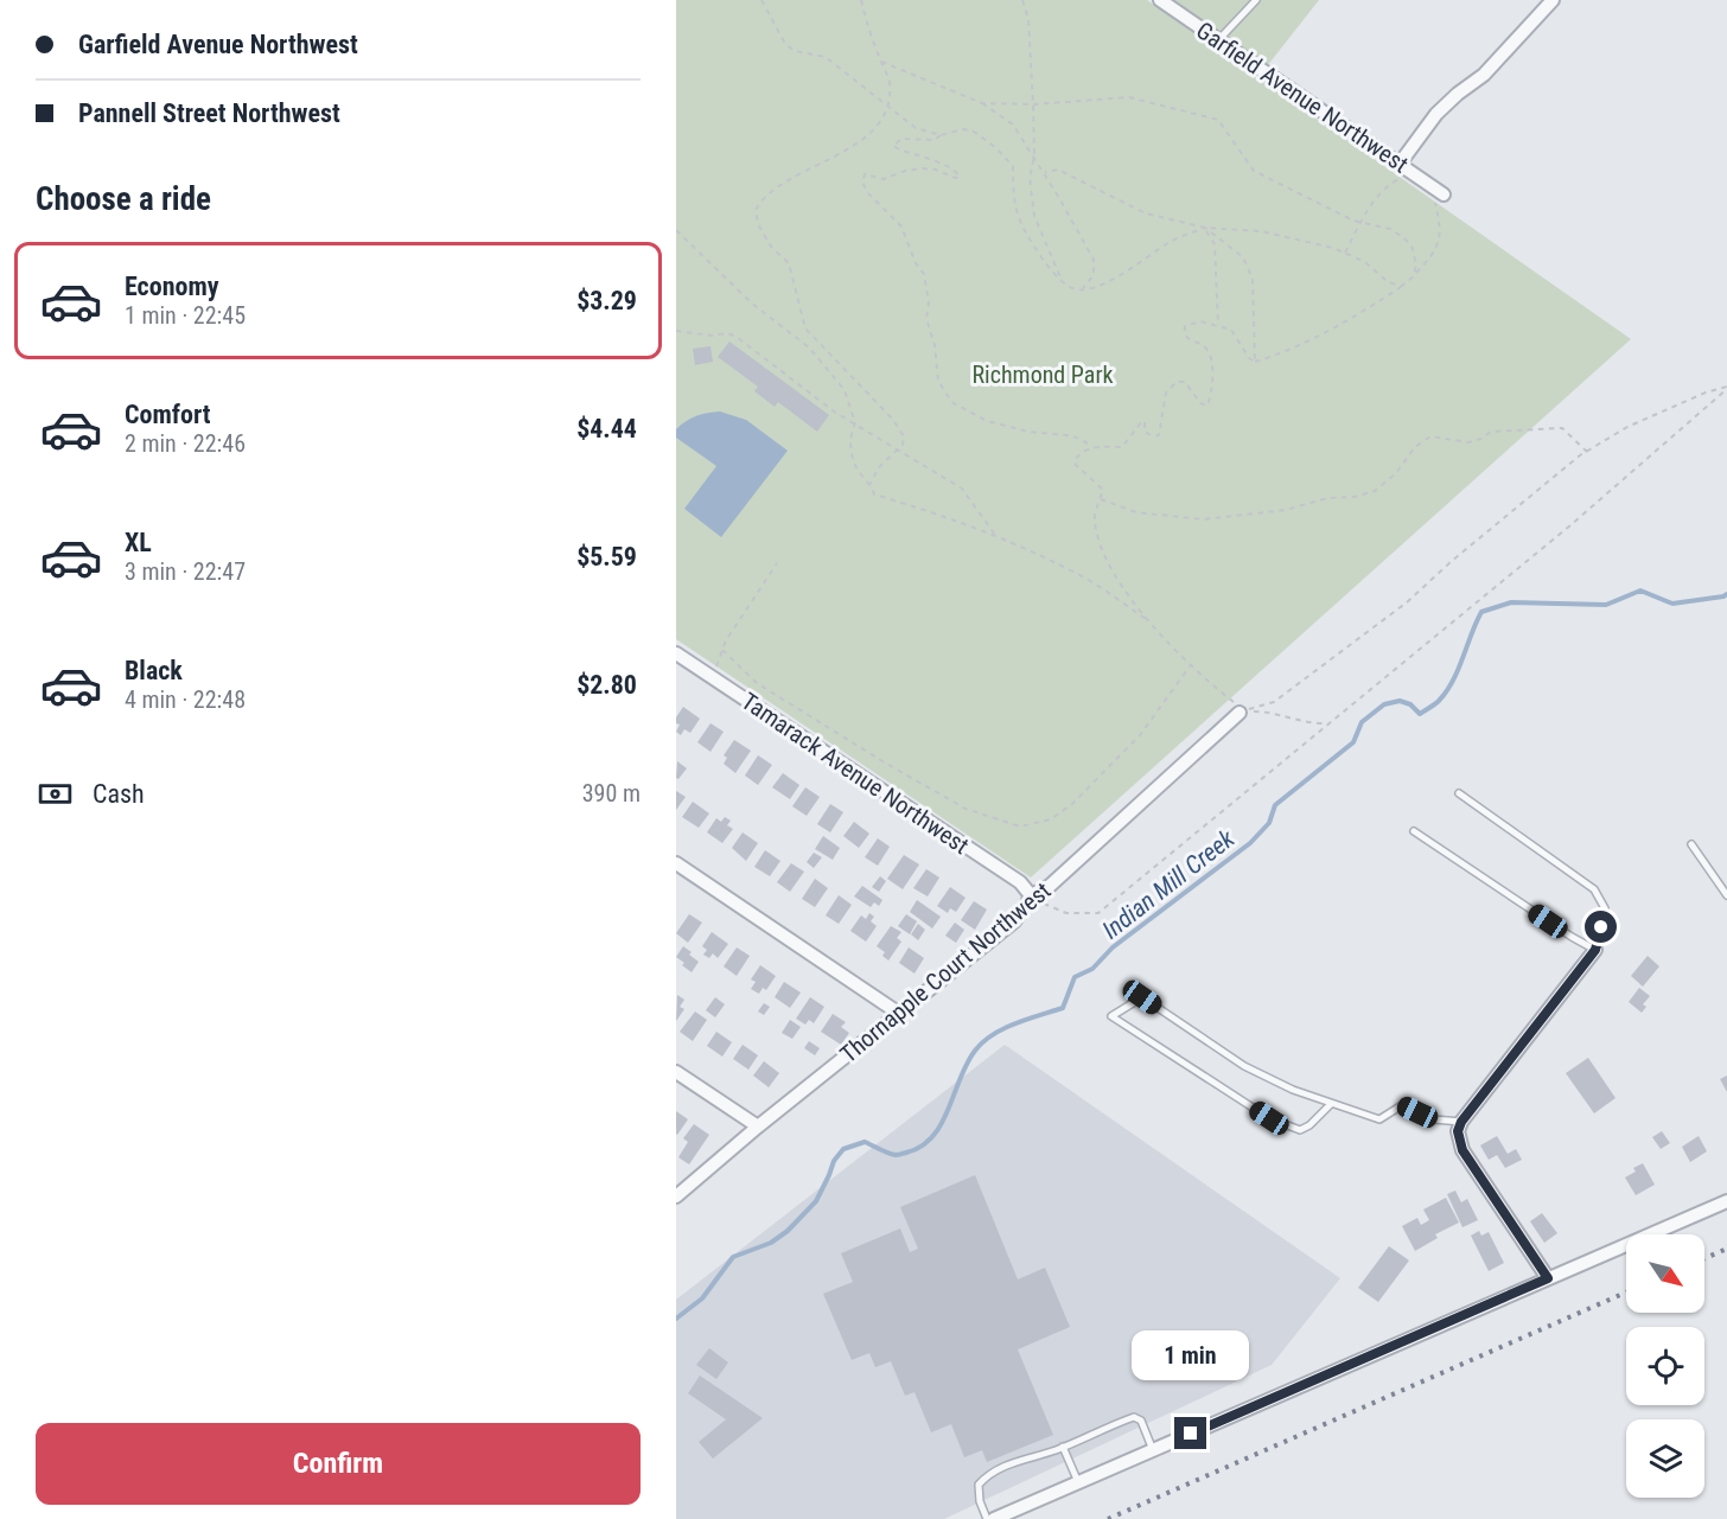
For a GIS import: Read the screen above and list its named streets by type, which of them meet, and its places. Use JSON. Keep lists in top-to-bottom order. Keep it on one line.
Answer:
{"streets":{"street":["Garfield Avenue Northwest","Tamarack Avenue Northwest","Thornapple Court Northwest"]},"crossings":[["Tamarack Avenue Northwest","Thornapple Court Northwest"]],"water":["Indian Mill Creek"],"parks":["Richmond Park"],"north":"bottom right","page":{"banner":["Garfield Avenue Northwest","Pannell Street Northwest"],"heading":"Choose a ride","list":[{"name":"Economy","note":"1 min · 22:45","value":"$3.29"},{"name":"Comfort","note":"2 min · 22:46","value":"$4.44"},{"name":"XL","note":"3 min · 22:47","value":"$5.59"},{"name":"Black","note":"4 min · 22:48","value":"$2.80"}],"pay":["Cash","390 m"],"bubble":"1 min","buttons":"Confirm"}}
